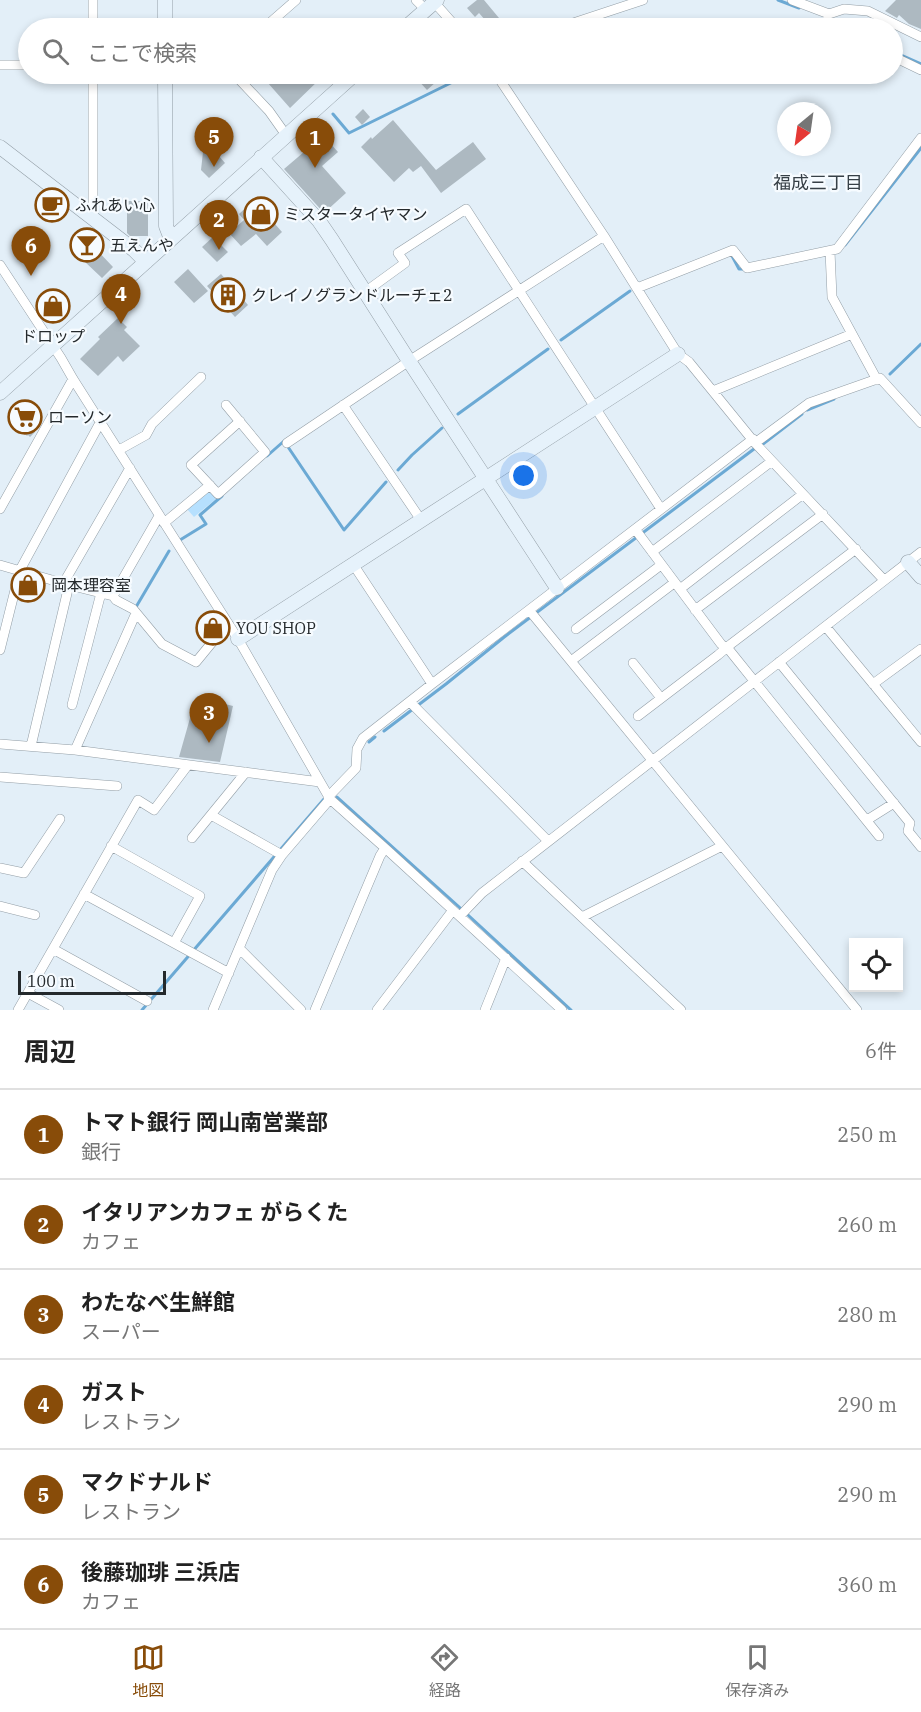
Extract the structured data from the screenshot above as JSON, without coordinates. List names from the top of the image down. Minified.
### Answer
{"districts":["福成三丁目"],"places":{"cafe":["ふれあい心"],"shop":["ミスタータイヤマン","ドロップ","岡本理容室","YOU SHOP"],"bar":["五えんや"],"building":["クレイノグランドルーチェ2"],"supermarket":["ローソン"]},"scale_bar":"100 m","north":"bottom left","page":{"search":"ここで検索","pins":["5","1","2","6","4","3"],"scale":"100 m","heading":["周辺","6件"],"list":[{"mark":"1","name":"トマト銀行 岡山南営業部","note":"銀行","value":"250 m"},{"mark":"2","name":"イタリアンカフェ がらくた","note":"カフェ","value":"260 m"},{"mark":"3","name":"わたなべ生鮮館","note":"スーパー","value":"280 m"},{"mark":"4","name":"ガスト","note":"レストラン","value":"290 m"},{"mark":"5","name":"マクドナルド","note":"レストラン","value":"290 m"},{"mark":"6","name":"後藤珈琲 三浜店","note":"カフェ","value":"360 m"}],"nav":["地図","経路","保存済み"]}}
